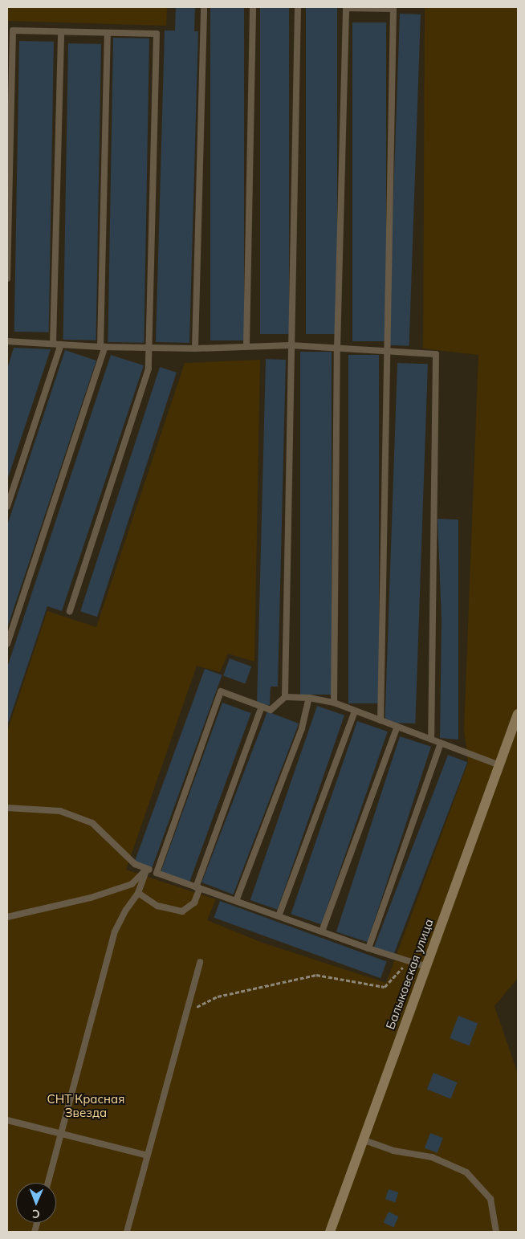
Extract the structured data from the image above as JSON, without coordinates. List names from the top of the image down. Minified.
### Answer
{"streets":{"street":["Балыковская улица"]},"parks":["СНТ Красная Звезда"],"north":"bottom"}
